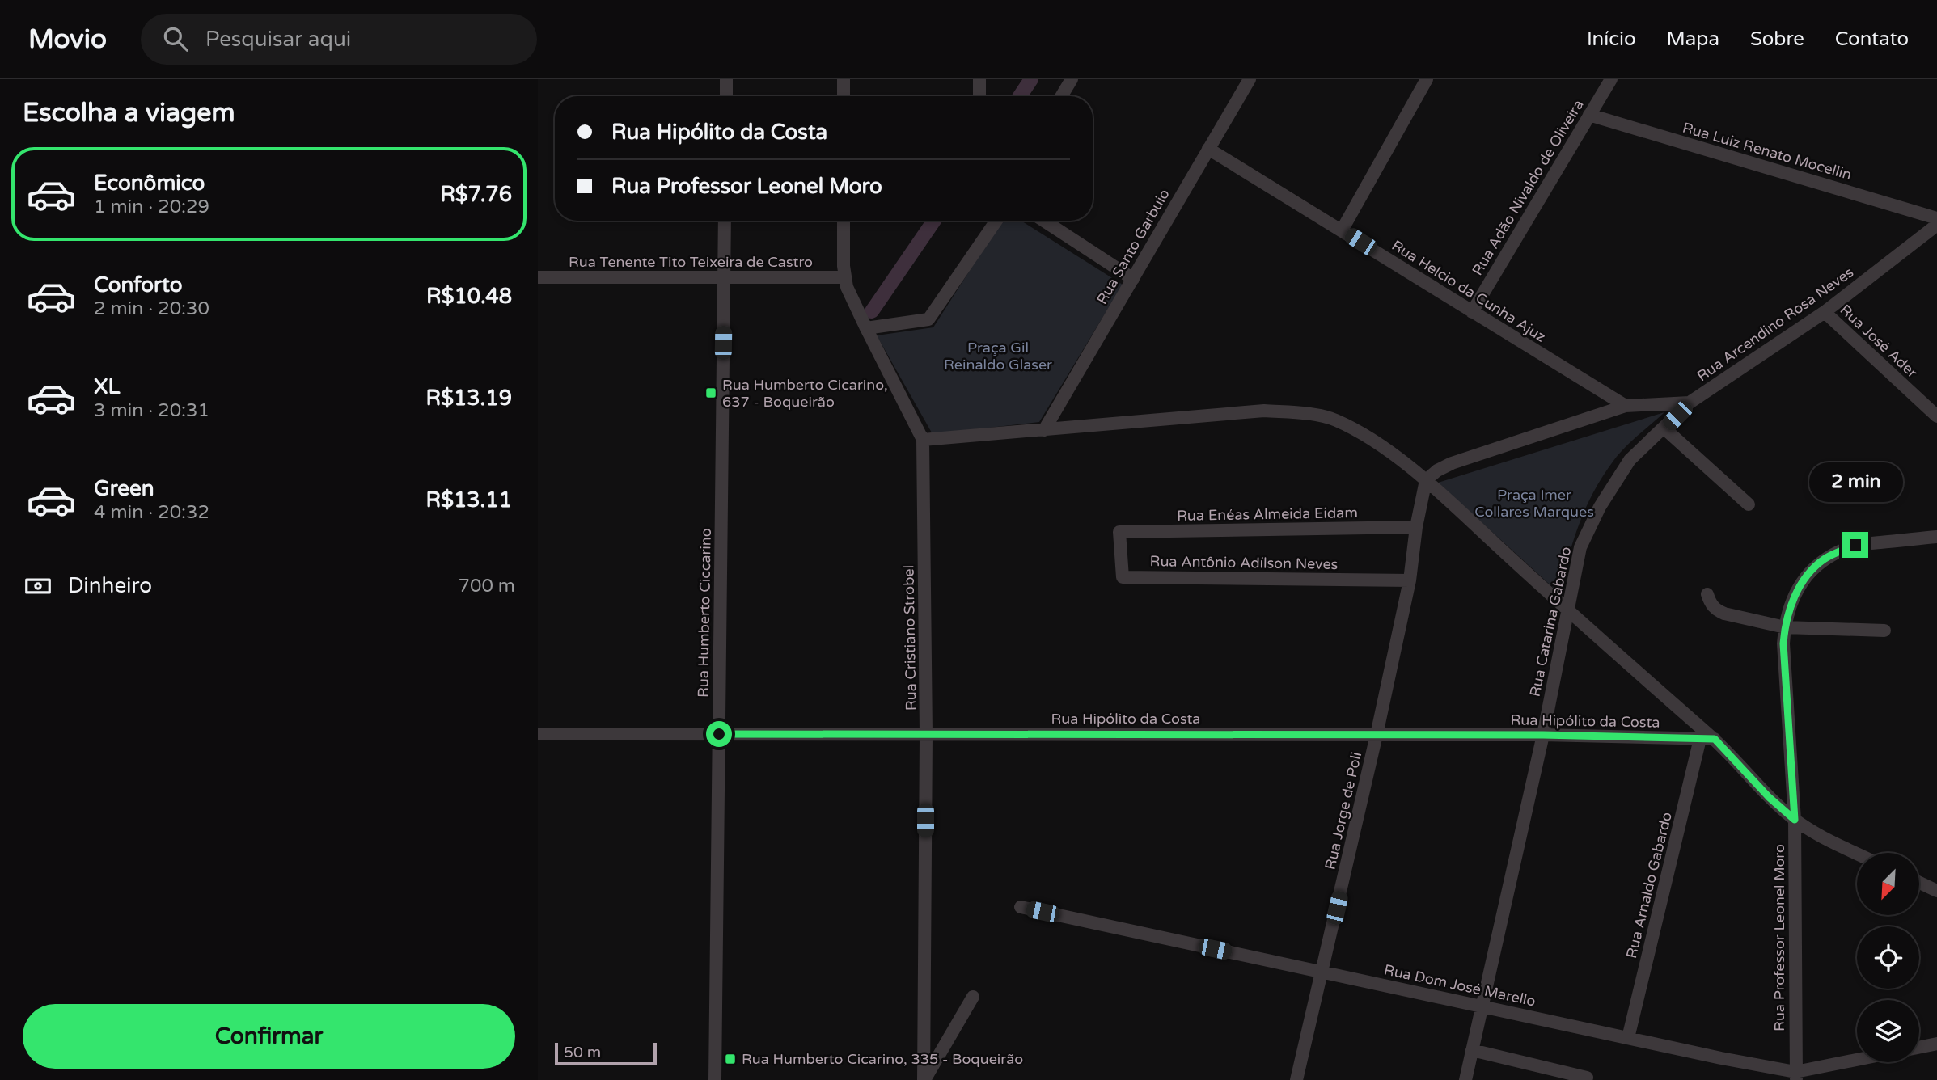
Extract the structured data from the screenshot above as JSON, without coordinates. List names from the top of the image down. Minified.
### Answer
{"streets":{"street":["Rua Luiz Renato Mocellin","Rua Adão Nivaldo de Oliveira","Rua Santo Garbuio","Rua Tenente Tito Teixeira de Castro","Rua Helcio da Cunha Ajuz","Rua Arcendino Rosa Neves","Rua José Ader","Rua Enéas Almeida Eidam","Rua Antônio Adílson Neves","Rua Humberto Ciccarino","Rua Catarina Gabardo","Rua Cristiano Strobel","Rua Hipólito da Costa","Rua Jorge de Poli","Rua Arnaldo Gabardo","Rua Professor Leonel Moro","Rua Dom José Marello"]},"crossings":[["Rua Luiz Renato Mocellin","Rua Adão Nivaldo de Oliveira"],["Rua Adão Nivaldo de Oliveira","Rua Helcio da Cunha Ajuz"],["Rua Santo Garbuio","Rua Helcio da Cunha Ajuz"],["Rua Tenente Tito Teixeira de Castro","Rua Humberto Ciccarino"],["Rua Tenente Tito Teixeira de Castro","Rua Cristiano Strobel"],["Rua Arcendino Rosa Neves","Rua José Ader"],["Rua Arcendino Rosa Neves","Rua Catarina Gabardo"],["Rua Enéas Almeida Eidam","Rua Antônio Adílson Neves"],["Rua Enéas Almeida Eidam","Rua Jorge de Poli"],["Rua Antônio Adílson Neves","Rua Jorge de Poli"],["Rua Humberto Ciccarino","Rua Hipólito da Costa"],["Rua Catarina Gabardo","Rua Hipólito da Costa"],["Rua Catarina Gabardo","Rua Dom José Marello"],["Rua Cristiano Strobel","Rua Hipólito da Costa"],["Rua Hipólito da Costa","Rua Jorge de Poli"],["Rua Hipólito da Costa","Rua Arnaldo Gabardo"],["Rua Jorge de Poli","Rua Dom José Marello"],["Rua Arnaldo Gabardo","Rua Dom José Marello"],["Rua Professor Leonel Moro","Rua Dom José Marello"]],"parks":["Praça Gil Reinaldo Glaser","Praça Imer Collares Marques"],"places":{"transit":["Rua Humberto Cicarino, 637 - Boqueirão","Rua Humberto Cicarino, 335 - Boqueirão"]},"scale_bar":"50 m","north":"bottom left","page":{"header":"Movio","search":"Pesquisar aqui","nav":["Início","Mapa","Sobre","Contato"],"heading":"Escolha a viagem","banner":["Rua Hipólito da Costa","Rua Professor Leonel Moro"],"list":[{"name":"Econômico","note":"1 min · 20:29","value":"R$7.76"},{"name":"Conforto","note":"2 min · 20:30","value":"R$10.48"},{"name":"XL","note":"3 min · 20:31","value":"R$13.19"},{"name":"Green","note":"4 min · 20:32","value":"R$13.11"}],"bubble":"2 min","pay":["Dinheiro","700 m"],"buttons":"Confirmar","scale":"50 m"}}
